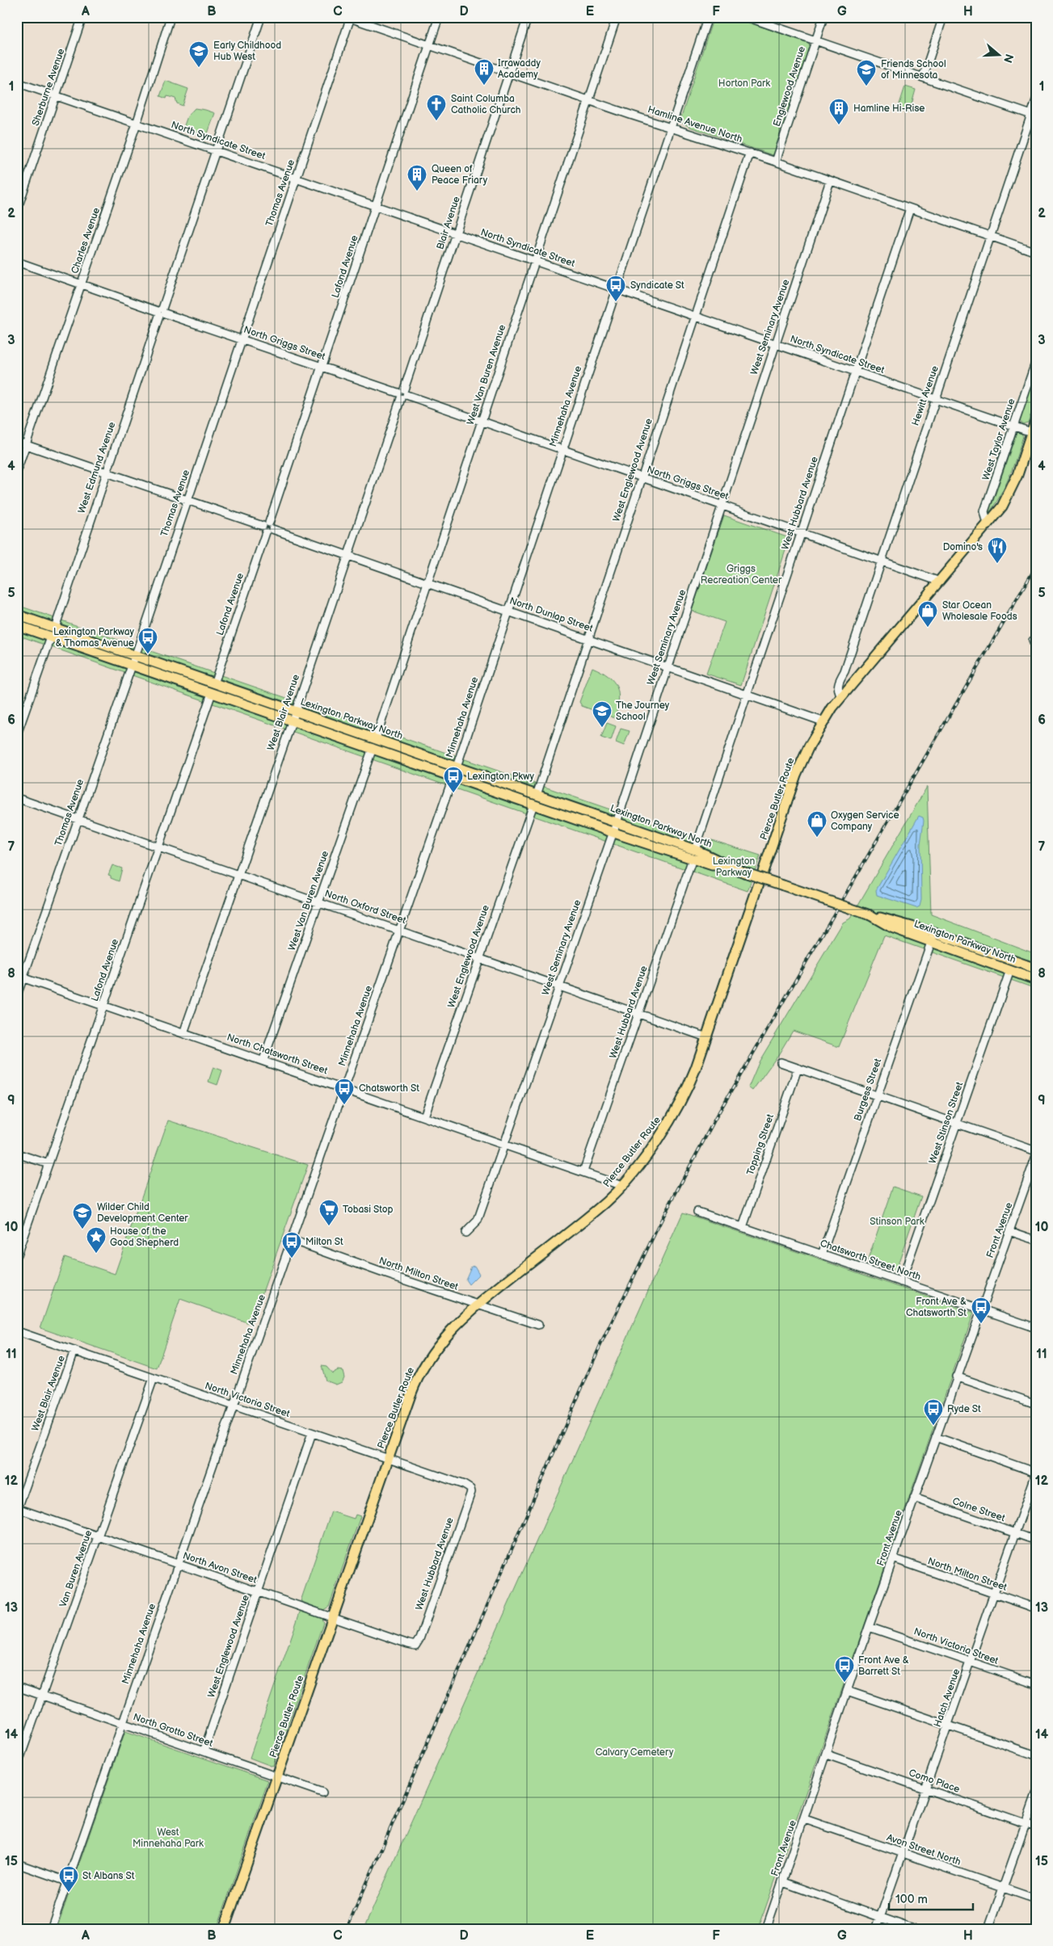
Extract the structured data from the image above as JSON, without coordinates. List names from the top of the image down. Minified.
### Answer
{"streets":{"main road":["Lexington Parkway North","Pierce Butler Route"],"street":["Englewood Avenue","Sherburne Avenue","Hamline Avenue North","North Syndicate Street","Thomas Avenue","Blair Avenue","Charles Avenue","Lafond Avenue","West Seminary Avenue","North Griggs Street","West Van Buren Avenue","Hewitt Avenue","Minnehaha Avenue","West Taylor Avenue","West Edmund Avenue","West Englewood Avenue","West Hubbard Avenue","North Dunlap Street","West Blair Avenue","North Oxford Street","North Chatsworth Street","Burgess Street","West Stinson Street","Topping Street","Front Avenue","Chatsworth Street North","North Milton Street","North Victoria Street","Colne Street","North Avon Street","Van Buren Avenue","Hatch Avenue","North Grotto Street","Como Place","Avon Street North"]},"crossings":[["Englewood Avenue","Hamline Avenue North"],["Sherburne Avenue","North Syndicate Street"],["Hamline Avenue North","Thomas Avenue"],["Hamline Avenue North","Blair Avenue"],["Hamline Avenue North","Lafond Avenue"],["Hamline Avenue North","West Seminary Avenue"],["Hamline Avenue North","West Van Buren Avenue"],["Hamline Avenue North","Hewitt Avenue"],["Hamline Avenue North","Minnehaha Avenue"],["Hamline Avenue North","West Englewood Avenue"],["Hamline Avenue North","West Hubbard Avenue"],["North Syndicate Street","Thomas Avenue"],["North Syndicate Street","Blair Avenue"],["North Syndicate Street","Charles Avenue"],["North Syndicate Street","Lafond Avenue"],["North Syndicate Street","West Seminary Avenue"],["North Syndicate Street","West Van Buren Avenue"],["North Syndicate Street","Hewitt Avenue"],["North Syndicate Street","Minnehaha Avenue"],["North Syndicate Street","West Taylor Avenue"],["North Syndicate Street","West Edmund Avenue"],["North Syndicate Street","West Englewood Avenue"],["North Syndicate Street","West Hubbard Avenue"],["North Syndicate Street","Pierce Butler Route"],["Thomas Avenue","North Griggs Street"],["Thomas Avenue","North Dunlap Street"],["Thomas Avenue","Lexington Parkway North"],["Thomas Avenue","North Oxford Street"],["Thomas Avenue","North Chatsworth Street"],["Blair Avenue","North Griggs Street"],["Blair Avenue","West Blair Avenue"],["Charles Avenue","North Griggs Street"],["Charles Avenue","North Dunlap Street"],["Lafond Avenue","North Griggs Street"],["Lafond Avenue","North Dunlap Street"],["Lafond Avenue","Lexington Parkway North"],["Lafond Avenue","North Oxford Street"],["Lafond Avenue","North Chatsworth Street"],["West Seminary Avenue","North Griggs Street"],["West Seminary Avenue","North Dunlap Street"],["West Seminary Avenue","Lexington Parkway North"],["West Seminary Avenue","North Oxford Street"],["West Seminary Avenue","North Chatsworth Street"],["North Griggs Street","West Van Buren Avenue"],["North Griggs Street","Hewitt Avenue"],["North Griggs Street","Minnehaha Avenue"],["North Griggs Street","West Edmund Avenue"],["North Griggs Street","West Englewood Avenue"],["North Griggs Street","West Hubbard Avenue"],["North Griggs Street","West Blair Avenue"],["North Griggs Street","Pierce Butler Route"],["West Van Buren Avenue","North Dunlap Street"],["West Van Buren Avenue","Lexington Parkway North"],["West Van Buren Avenue","North Oxford Street"],["West Van Buren Avenue","North Chatsworth Street"],["Hewitt Avenue","Pierce Butler Route"],["Minnehaha Avenue","North Dunlap Street"],["Minnehaha Avenue","Lexington Parkway North"],["Minnehaha Avenue","North Oxford Street"],["Minnehaha Avenue","North Chatsworth Street"],["Minnehaha Avenue","North Milton Street"],["Minnehaha Avenue","North Victoria Street"],["Minnehaha Avenue","North Avon Street"],["Minnehaha Avenue","North Grotto Street"],["West Taylor Avenue","Pierce Butler Route"],["West Edmund Avenue","North Dunlap Street"],["West Edmund Avenue","Lexington Parkway North"],["West Englewood Avenue","North Dunlap Street"],["West Englewood Avenue","Lexington Parkway North"],["West Englewood Avenue","North Oxford Street"],["West Englewood Avenue","North Chatsworth Street"],["West Englewood Avenue","North Victoria Street"],["West Englewood Avenue","North Avon Street"],["West Englewood Avenue","North Grotto Street"],["West Hubbard Avenue","North Dunlap Street"],["West Hubbard Avenue","Lexington Parkway North"],["West Hubbard Avenue","North Oxford Street"],["West Hubbard Avenue","North Chatsworth Street"],["West Hubbard Avenue","North Victoria Street"],["West Hubbard Avenue","North Avon Street"],["North Dunlap Street","West Blair Avenue"],["North Dunlap Street","Pierce Butler Route"],["West Blair Avenue","Lexington Parkway North"],["West Blair Avenue","North Oxford Street"],["West Blair Avenue","North Chatsworth Street"],["West Blair Avenue","North Victoria Street"],["West Blair Avenue","North Avon Street"],["Lexington Parkway North","Burgess Street"],["Lexington Parkway North","West Stinson Street"],["Pierce Butler Route","North Oxford Street"],["Pierce Butler Route","North Chatsworth Street"],["Pierce Butler Route","North Milton Street"],["Pierce Butler Route","North Victoria Street"],["Pierce Butler Route","North Avon Street"],["Pierce Butler Route","North Grotto Street"],["Burgess Street","Chatsworth Street North"],["West Stinson Street","Chatsworth Street North"],["Topping Street","Chatsworth Street North"],["Front Avenue","Chatsworth Street North"],["Front Avenue","North Milton Street"],["Front Avenue","North Victoria Street"],["Front Avenue","Colne Street"],["Front Avenue","Como Place"],["Front Avenue","Avon Street North"],["North Milton Street","Hatch Avenue"],["North Victoria Street","Van Buren Avenue"],["North Victoria Street","Hatch Avenue"],["Colne Street","Hatch Avenue"],["North Avon Street","Van Buren Avenue"],["Van Buren Avenue","North Grotto Street"],["Hatch Avenue","Como Place"],["Hatch Avenue","Avon Street North"]],"parks":["Horton Park","Griggs Recreation Center","Lexington Parkway","Stinson Park","Calvary Cemetery","West Minnehaha Park"],"places":{"school or university":["Early Childhood Hub West","Friends School of Minnesota","The Journey School","Wilder Child Development Center"],"building":["Irrawaddy Academy","Hamline Hi-Rise","Queen of Peace Friary"],"church":["Saint Columba Catholic Church"],"bus stop":["Syndicate St","Lexington Parkway & Thomas Avenue","Lexington Pkwy","Chatsworth St","Milton St","Front Ave & Chatsworth St","Ryde St","Front Ave & Barrett St","St Albans St"],"restaurant":["Domino's"],"shop":["Star Ocean Wholesale Foods","Oxygen Service Company"],"supermarket":["Tobasi Stop"],"place":["House of the Good Shepherd"]},"scale_bar":"100 m","north":"right","grid":{"columns":["A","B","C","D","E","F","G","H"],"rows":["1","2","3","4","5","6","7","8","9","10","11","12","13","14","15"]}}
